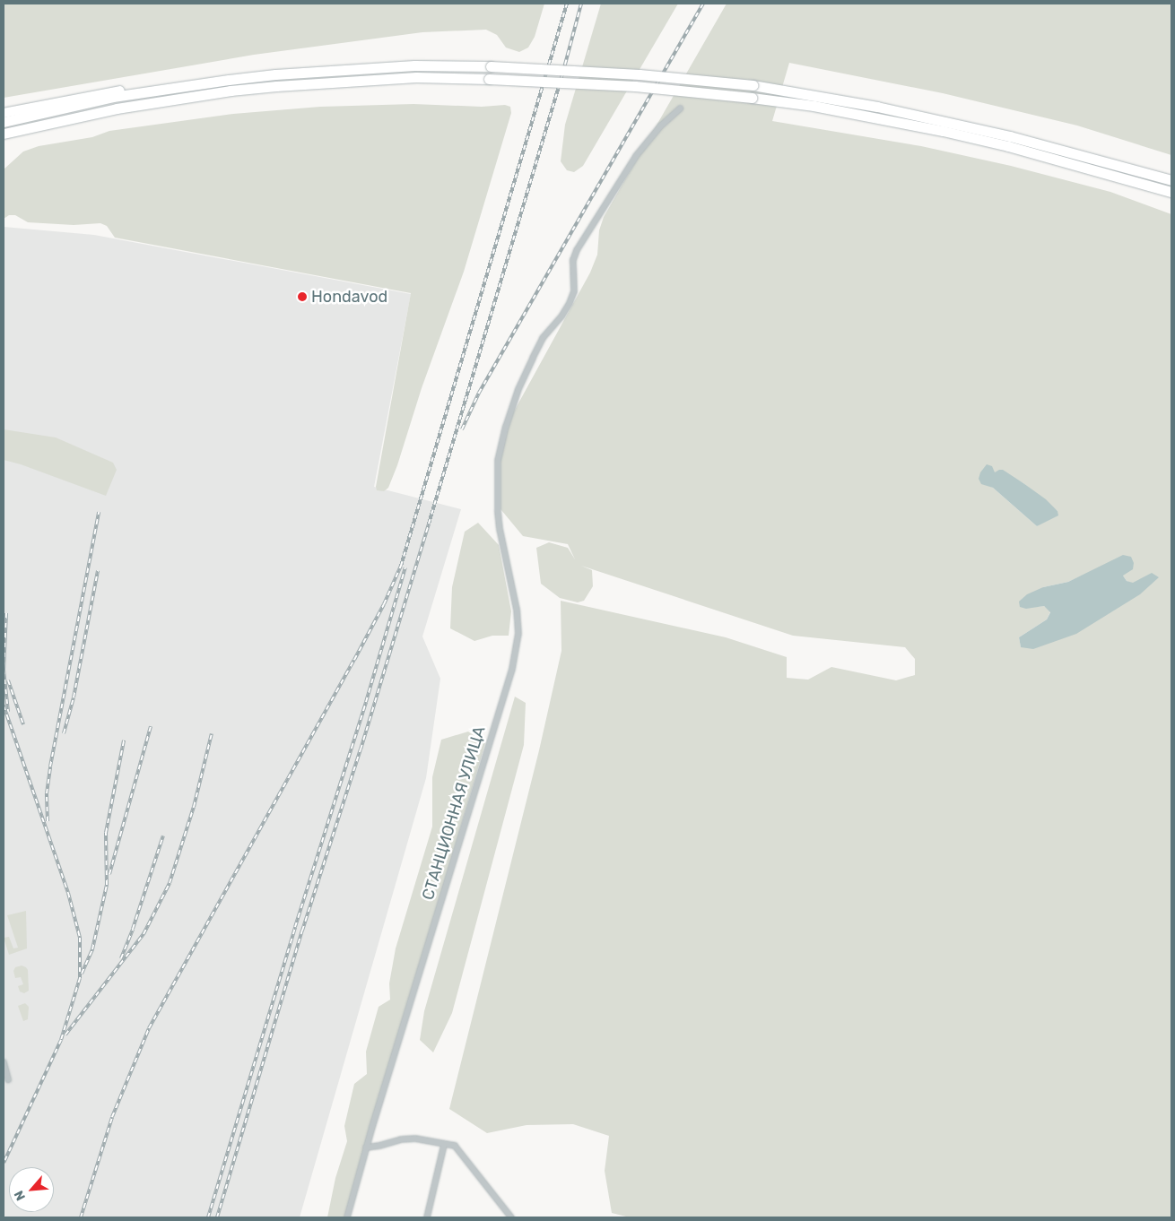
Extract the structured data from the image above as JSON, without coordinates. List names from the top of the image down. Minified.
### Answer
{"streets":{"street":["СТАНЦИОННАЯ УЛИЦА"]},"places":["Hondavod"],"north":"bottom left"}
